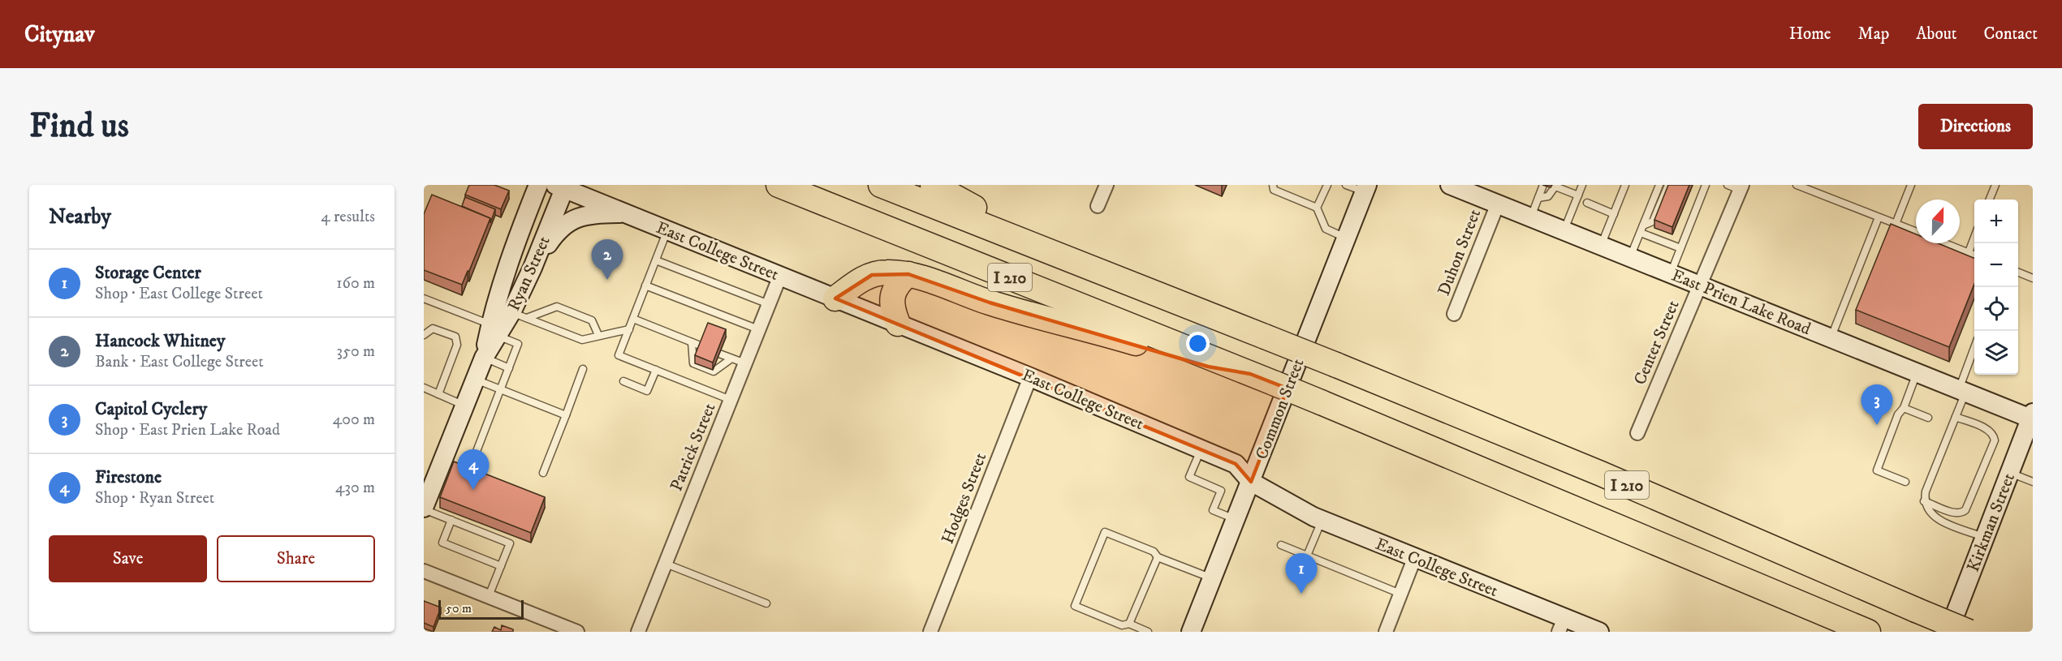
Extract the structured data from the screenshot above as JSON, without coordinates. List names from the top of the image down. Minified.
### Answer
{"streets":{"highway":["I 210"],"main road":["East College Street","Ryan Street","East Prien Lake Road","Common Street","Kirkman Street"],"street":["Duhon Street","Center Street","Patrick Street","Hodges Street"]},"crossings":[["East College Street","Ryan Street"],["East College Street","Common Street"],["East College Street","Patrick Street"],["East College Street","Hodges Street"],["Duhon Street","East Prien Lake Road"],["East Prien Lake Road","Center Street"],["East Prien Lake Road","Kirkman Street"]],"scale_bar":"50 m","north":"top","page":{"header":"Citynav","nav":["Home","Map","About","Contact"],"buttons":["Directions",["Save","Share"]],"title":"Find us","heading":["Nearby","4 results"],"map_buttons":["+","−"],"pins":["2","3","4","1"],"list":[{"mark":"1","name":"Storage Center","note":"Shop · East College Street","value":"160 m"},{"mark":"2","name":"Hancock Whitney","note":"Bank · East College Street","value":"350 m"},{"mark":"3","name":"Capitol Cyclery","note":"Shop · East Prien Lake Road","value":"400 m"},{"mark":"4","name":"Firestone","note":"Shop · Ryan Street","value":"430 m"}],"scale":"50 m"}}
